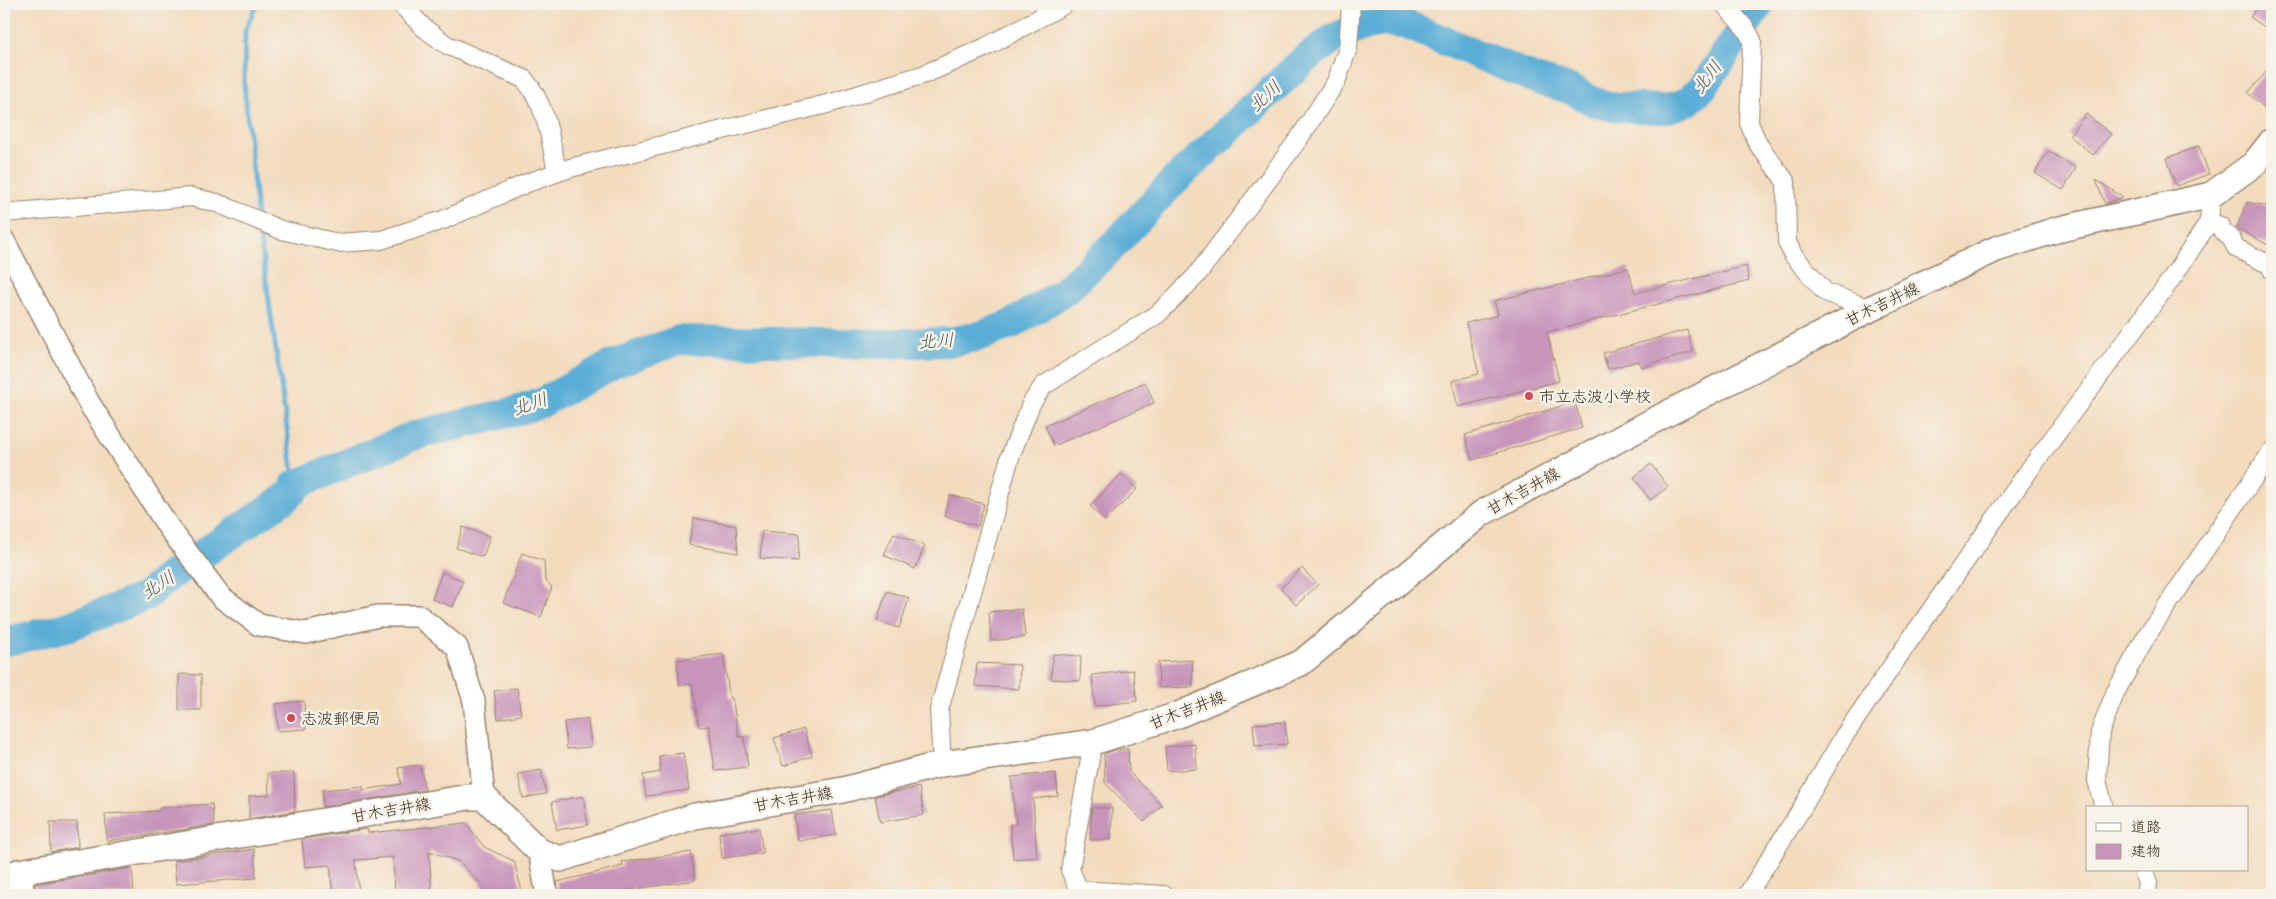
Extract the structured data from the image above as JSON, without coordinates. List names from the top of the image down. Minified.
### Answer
{"streets":{"main road":["甘木吉井線"]},"water":["北川"],"places":["市立志波小学校","志波郵便局"],"legend":["道路","建物"]}
